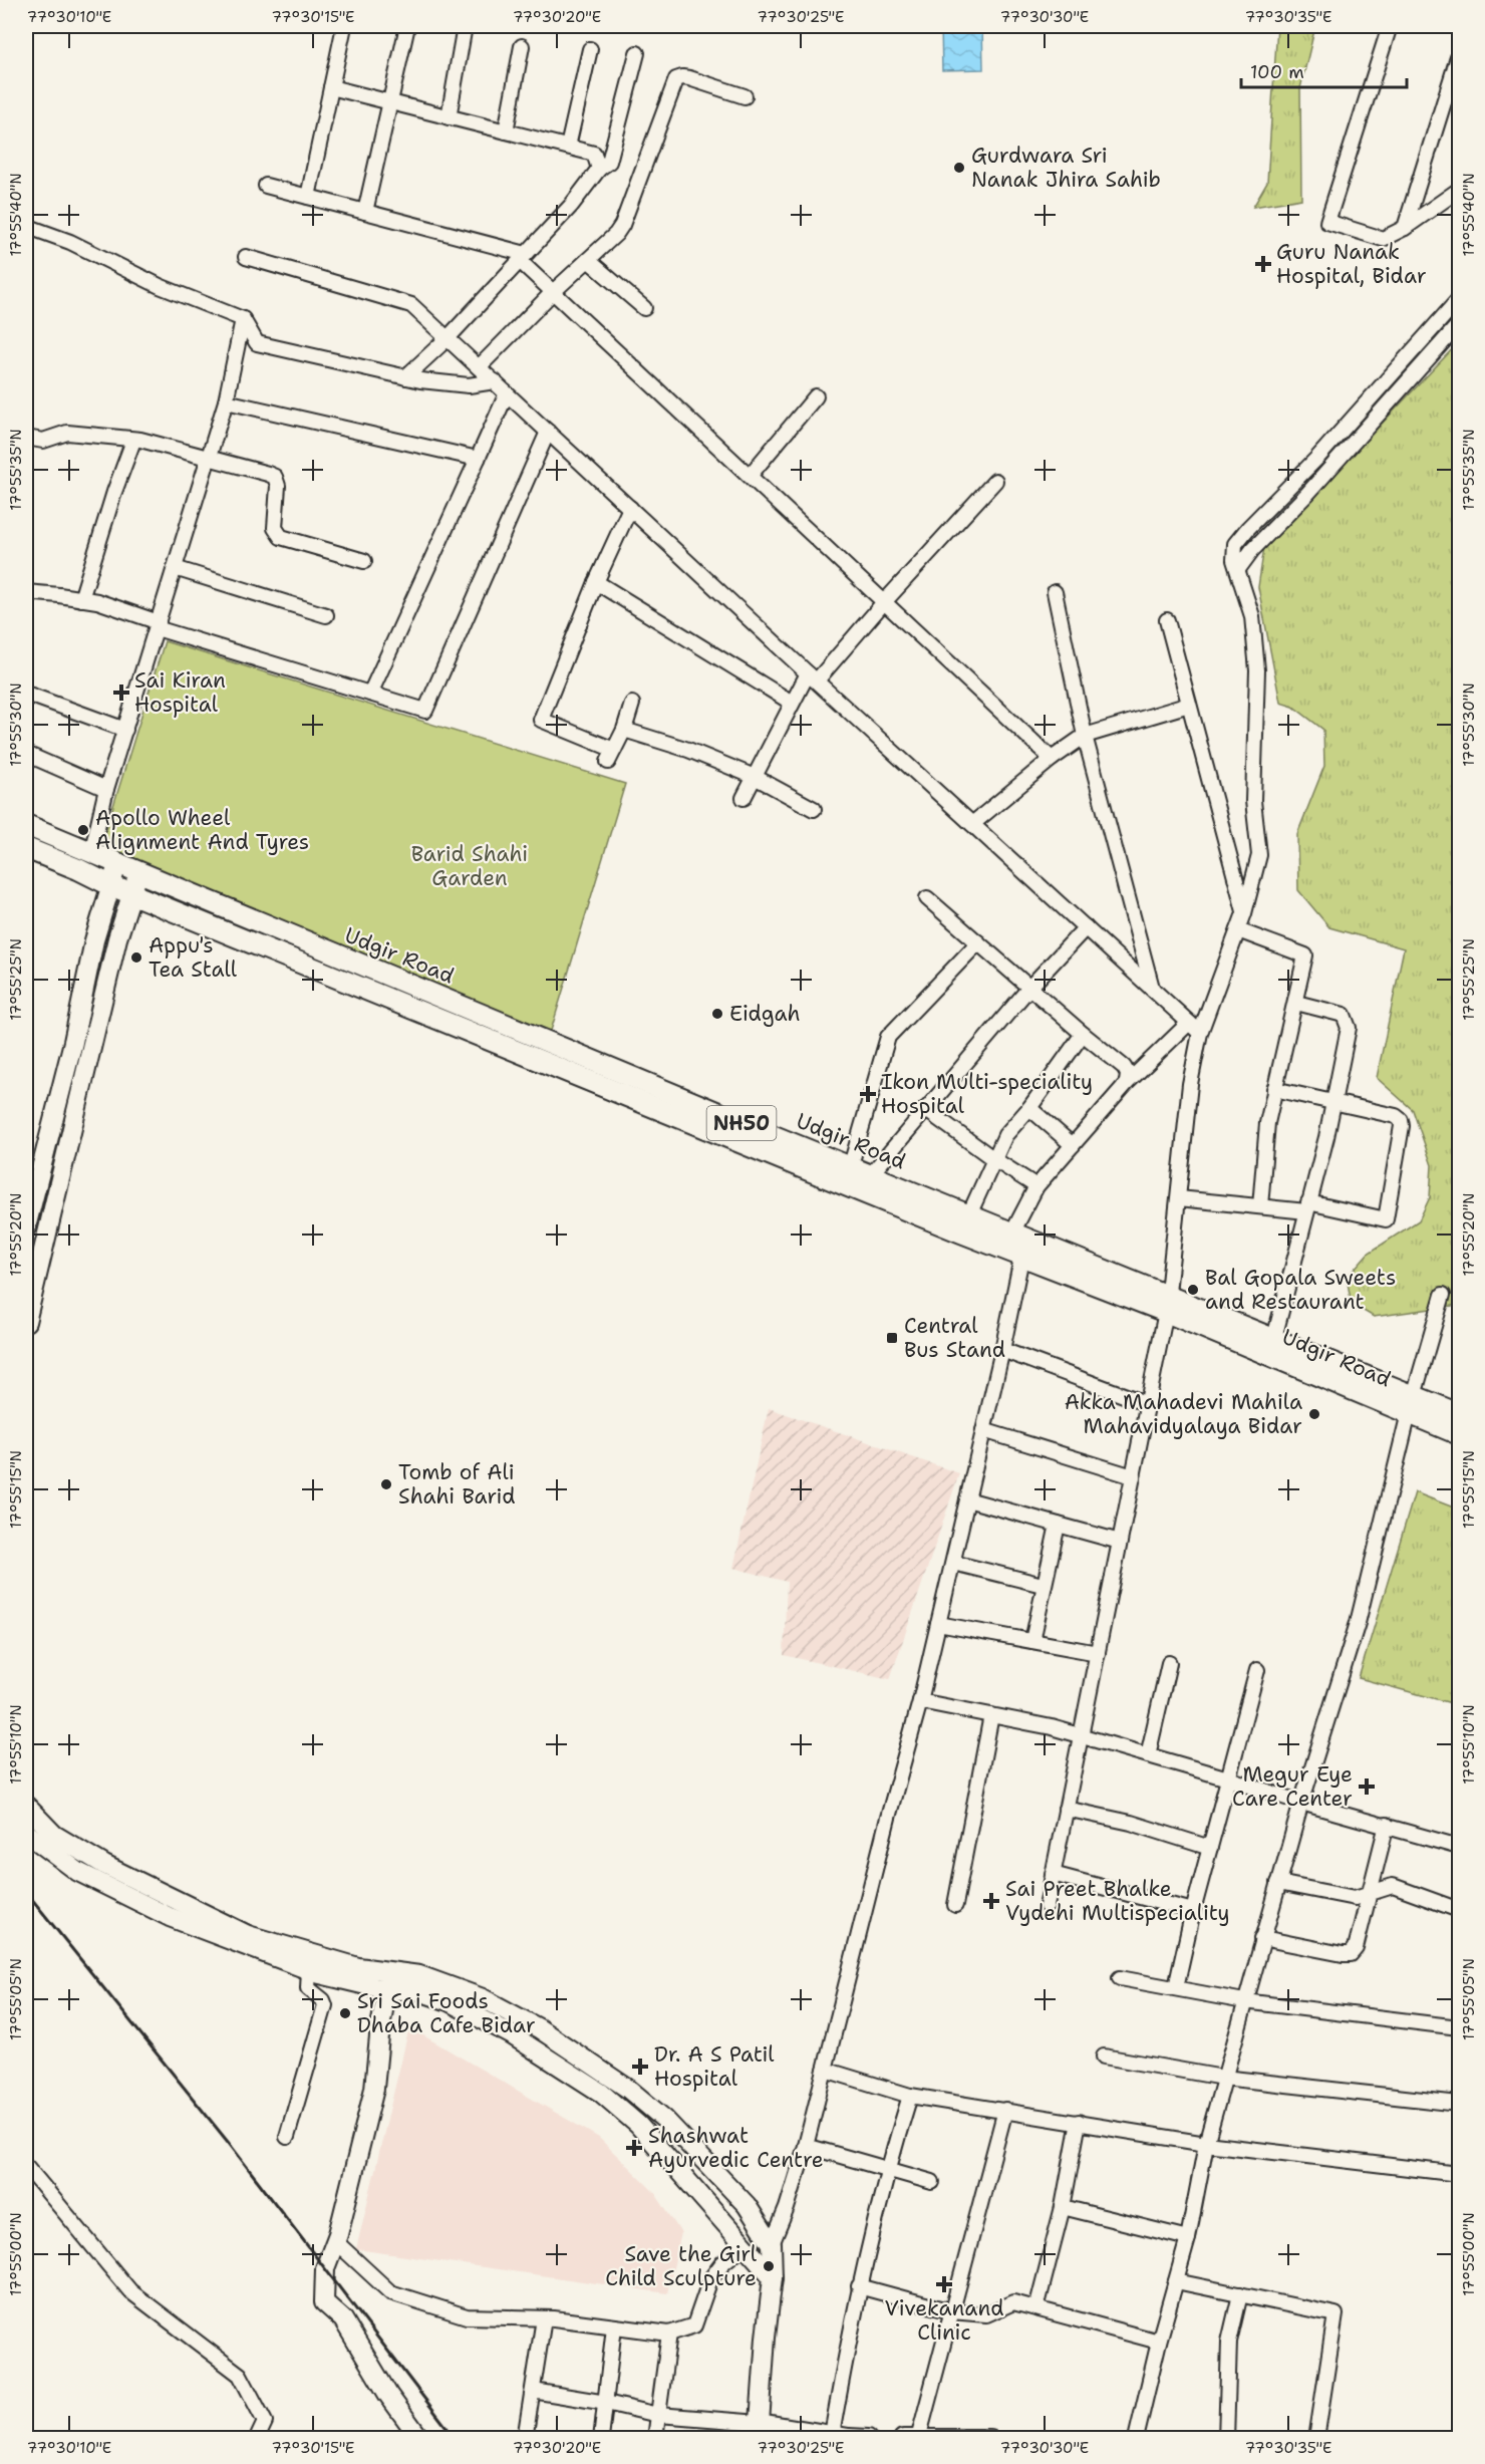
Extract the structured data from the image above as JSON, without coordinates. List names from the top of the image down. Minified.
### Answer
{"streets":{"highway":["Udgir Road","NH50"]},"parks":["Barid Shahi Garden"],"places":{"other":["Gurdwara Sri Nanak Jhira Sahib","Apollo Wheel Alignment And Tyres","Appu's Tea Stall","Eidgah","Bal Gopala Sweets and Restaurant","Akka Mahadevi Mahila Mahavidyalaya Bidar","Tomb of Ali Shahi Barid","Sri Sai Foods Dhaba Cafe Bidar","Save the Girl Child Sculpture"],"health":["Guru Nanak Hospital, Bidar","Sai Kiran Hospital","Ikon Multi-speciality Hospital","Megur Eye Care Center","Sai Preet Bhalke Vydehi Multispeciality","Dr. A S Patil Hospital","Shashwat Ayurvedic Centre","Vivekanand Clinic"],"transit":["Central Bus Stand"]},"scale_bar":"100 m","coordinates":["77°30'10\"E","77°30'15\"E","77°30'20\"E","77°30'25\"E","77°30'30\"E","77°30'35\"E","17°55'40\"N","17°55'35\"N","17°55'30\"N","17°55'25\"N","17°55'20\"N","17°55'15\"N","17°55'10\"N","17°55'05\"N","17°55'00\"N"]}
